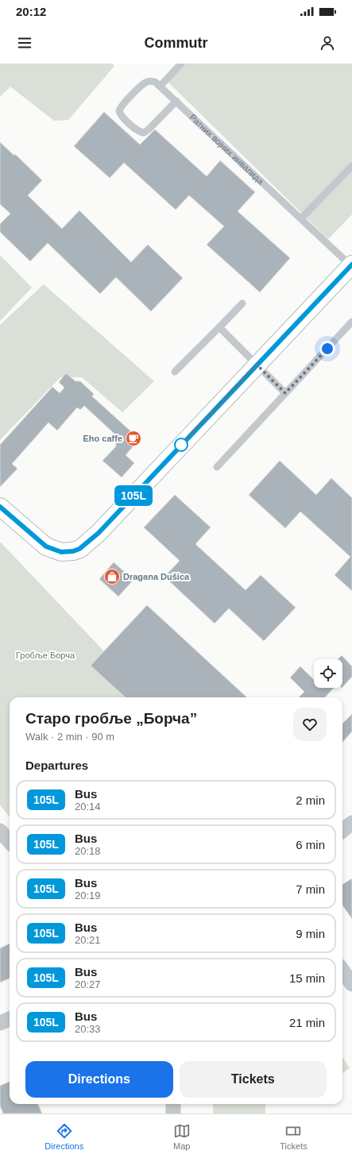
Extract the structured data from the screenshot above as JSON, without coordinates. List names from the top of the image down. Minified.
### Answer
{"streets":{"street":["Ратних војних инвалида"]},"parks":["Гробље Борча"],"places":{"cafe":["Eho caffe"],"shop":["Dragana Dušica"]},"lines":["bus line 105L"],"page":{"status":"20:12","header":"Commutr","on_map":"105L","heading":[["Старо гробље „Борча”","Walk · 2 min · 90 m"],"Departures"],"list":[{"mark":"105L","name":"Bus","note":"20:14","value":"2 min"},{"mark":"105L","name":"Bus","note":"20:18","value":"6 min"},{"mark":"105L","name":"Bus","note":"20:19","value":"7 min"},{"mark":"105L","name":"Bus","note":"20:21","value":"9 min"},{"mark":"105L","name":"Bus","note":"20:27","value":"15 min"},{"mark":"105L","name":"Bus","note":"20:33","value":"21 min"}],"buttons":["Directions","Tickets"],"tabs":["Directions","Map","Tickets"]}}
